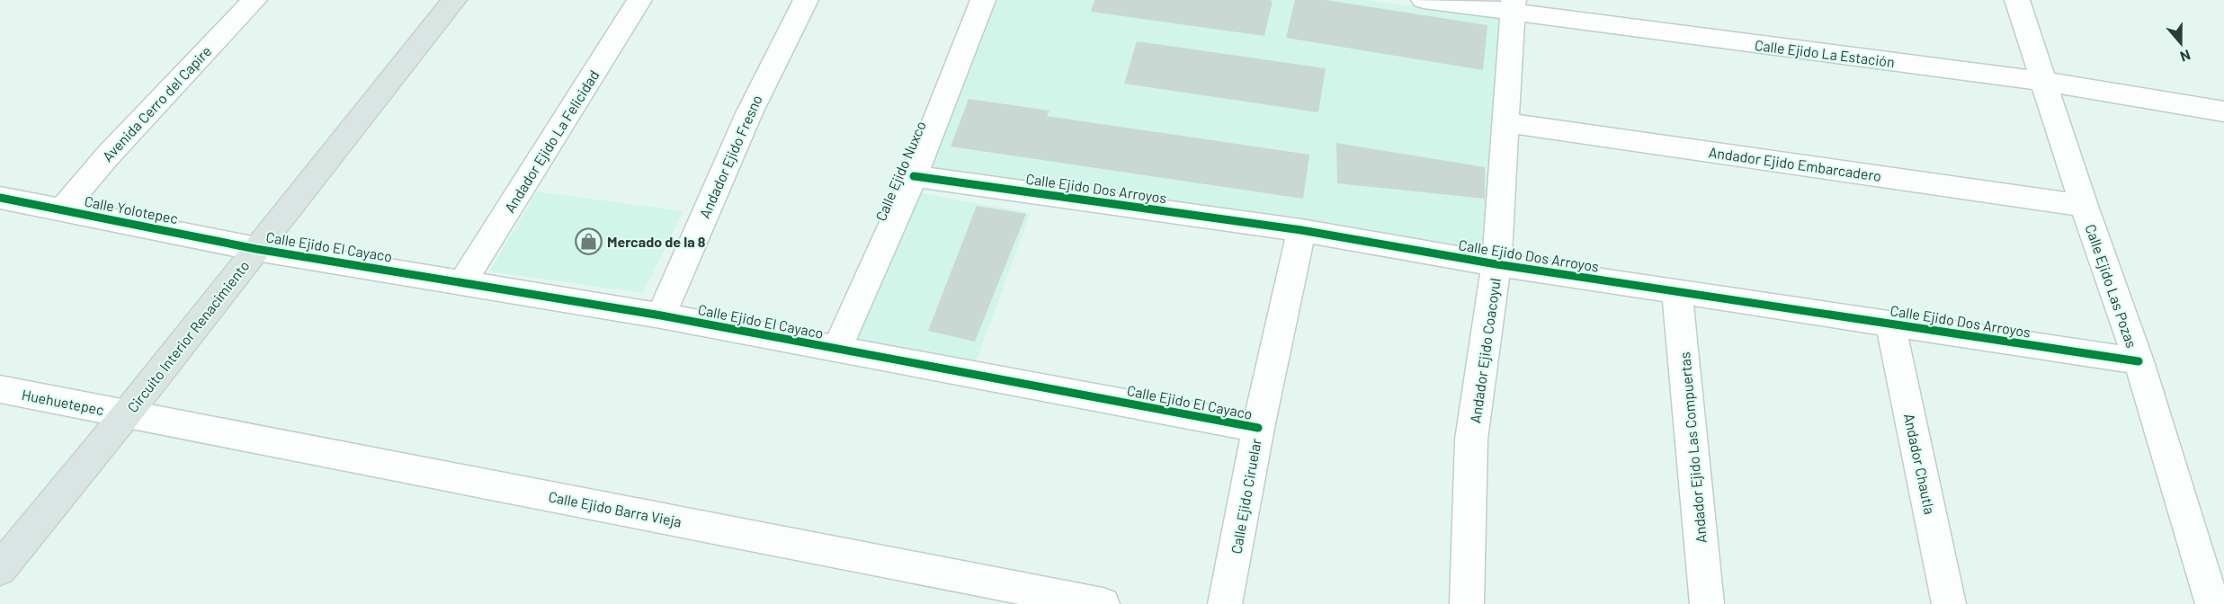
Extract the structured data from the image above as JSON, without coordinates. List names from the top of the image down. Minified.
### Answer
{"streets":{"main road":["Circuito Interior Renacimiento"],"street":["Calle Ejido La Estación","Avenida Cerro del Capire","Andador Ejido La Felicidad","Andador Ejido Fresno","Andador Ejido Embarcadero","Calle Ejido Nuxco","Calle Ejido Dos Arroyos","Calle Yolotepec","Calle Ejido El Cayaco","Calle Ejido Las Pozas","Andador Ejido Coacoyul","Huehuetepec","Andador Ejido Las Compuertas","Andador Chautla","Calle Ejido Ciruelar","Calle Ejido Barra Vieja"]},"crossings":[["Calle Ejido La Estación","Calle Ejido Las Pozas"],["Calle Ejido La Estación","Andador Ejido Coacoyul"],["Avenida Cerro del Capire","Calle Yolotepec"],["Andador Ejido La Felicidad","Calle Ejido El Cayaco"],["Andador Ejido Fresno","Calle Ejido El Cayaco"],["Andador Ejido Embarcadero","Calle Ejido Las Pozas"],["Andador Ejido Embarcadero","Andador Ejido Coacoyul"],["Calle Ejido Nuxco","Calle Ejido Dos Arroyos"],["Calle Ejido Nuxco","Calle Ejido El Cayaco"],["Calle Ejido Dos Arroyos","Calle Ejido Las Pozas"],["Calle Ejido Dos Arroyos","Andador Ejido Coacoyul"],["Calle Ejido Dos Arroyos","Andador Ejido Las Compuertas"],["Calle Ejido Dos Arroyos","Andador Chautla"],["Calle Ejido Dos Arroyos","Calle Ejido Ciruelar"],["Calle Yolotepec","Calle Ejido El Cayaco"],["Calle Yolotepec","Circuito Interior Renacimiento"],["Calle Ejido El Cayaco","Circuito Interior Renacimiento"],["Calle Ejido El Cayaco","Calle Ejido Ciruelar"],["Circuito Interior Renacimiento","Huehuetepec"],["Circuito Interior Renacimiento","Calle Ejido Barra Vieja"],["Huehuetepec","Calle Ejido Barra Vieja"]],"places":{"shop":["Mercado de la 8"]},"north":"bottom"}
